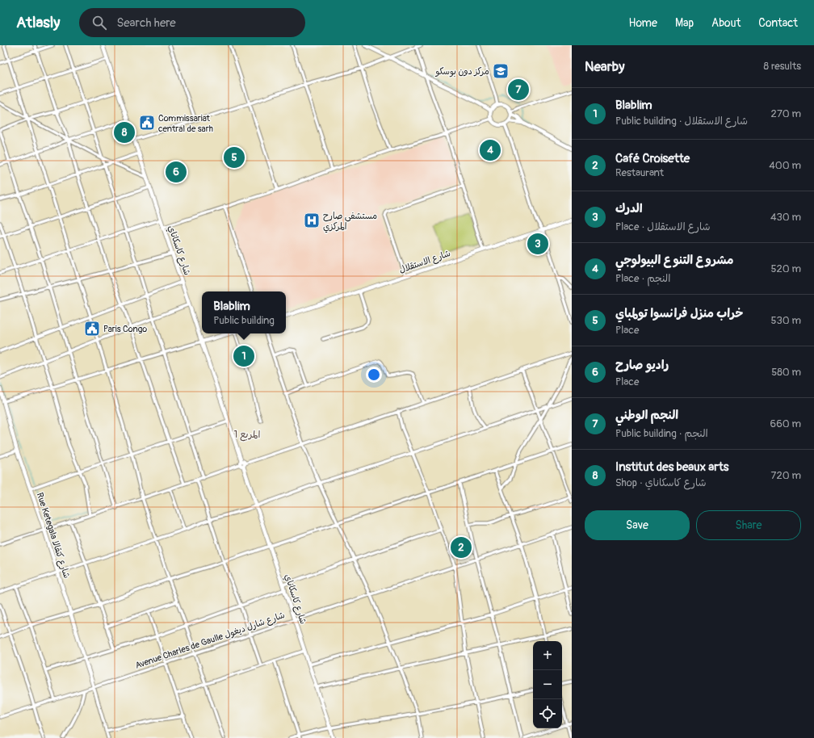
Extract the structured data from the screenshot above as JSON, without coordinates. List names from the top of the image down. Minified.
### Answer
{"streets":{"street":["شارع كاسكاناي","شارع الاستقلال","Rue Ketegala شارع كتقالا","Avenue Charles de Gaulle شارع شارل ديغول"]},"crossings":[["شارع كاسكاناي","Avenue Charles de Gaulle شارع شارل ديغول"],["Rue Ketegala شارع كتقالا","Avenue Charles de Gaulle شارع شارل ديغول"]],"districts":["المربع 1"],"places":{"school or university":["مركز دون بوسكو"],"public building":["Commissariat central de sarh","Paris Congo"],"hospital":["مستشفى صارح المركزي"]},"page":{"header":"Atlasly","search":"Search here","nav":["Home","Map","About","Contact"],"heading":["Nearby","8 results"],"pins":["7","8","4","5","6","3","1","2"],"list":[{"mark":"1","name":"Blablim","note":"Public building · شارع الاستقلال","value":"270 m"},{"mark":"2","name":"Café Croisette","note":"Restaurant","value":"400 m"},{"mark":"3","name":"الدرك","note":"Place · شارع الاستقلال","value":"430 m"},{"mark":"4","name":"مشروع التنوع البيولوجي","note":"Place · النجم","value":"520 m"},{"mark":"5","name":"خراب منزل فرانسوا تولمباي","note":"Place","value":"530 m"},{"mark":"6","name":"راديو صارح","note":"Place","value":"580 m"},{"mark":"7","name":"النجم الوطني","note":"Public building · النجم","value":"660 m"},{"mark":"8","name":"Institut des beaux arts","note":"Shop · شارع كاسكاناي","value":"720 m"}],"popup":["Blablim","Public building"],"buttons":["Save","Share"],"map_buttons":["+","−"]}}
